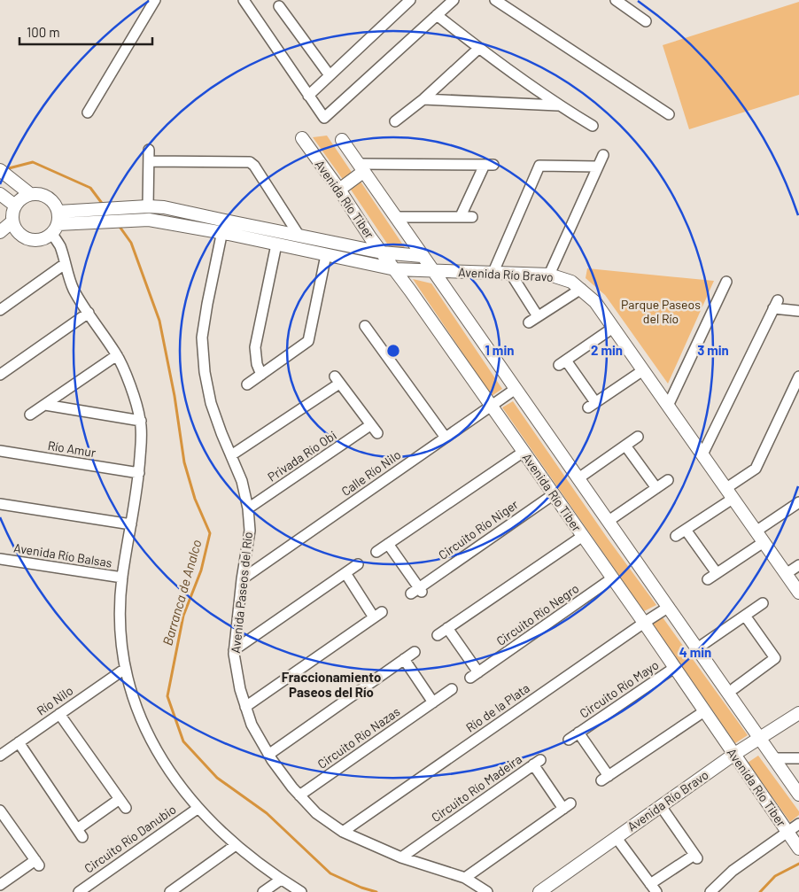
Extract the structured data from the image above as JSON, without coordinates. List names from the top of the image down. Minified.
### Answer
{"streets":{"street":["Avenida Río Tiber","Avenida Río Bravo","Río Amur","Privada Río Obi","Calle Río Nilo","Circuito Río Niger","Avenida Río Balsas","Avenida Paseos del Río","Circuito Río Negro","Circuito Río Mayo","Río Nilo","Río de la Plata","Circuito Río Nazas","Circuito Río Madeira","Circuito Río Danubio"]},"crossings":[["Avenida Río Tiber","Avenida Río Bravo"],["Avenida Río Tiber","Calle Río Nilo"],["Avenida Río Tiber","Circuito Río Niger"],["Avenida Río Tiber","Circuito Río Negro"],["Avenida Río Tiber","Circuito Río Mayo"],["Avenida Río Tiber","Río de la Plata"],["Avenida Río Bravo","Avenida Paseos del Río"],["Privada Río Obi","Avenida Paseos del Río"],["Calle Río Nilo","Avenida Paseos del Río"],["Avenida Paseos del Río","Río de la Plata"],["Avenida Paseos del Río","Circuito Río Nazas"],["Avenida Paseos del Río","Circuito Río Madeira"]],"districts":["Fraccionamiento Paseos del Río"],"water":["Barranca de Analco"],"parks":["Parque Paseos del Río"],"scale_bar":"100 m","rings":["1 min","2 min","3 min","4 min"]}
